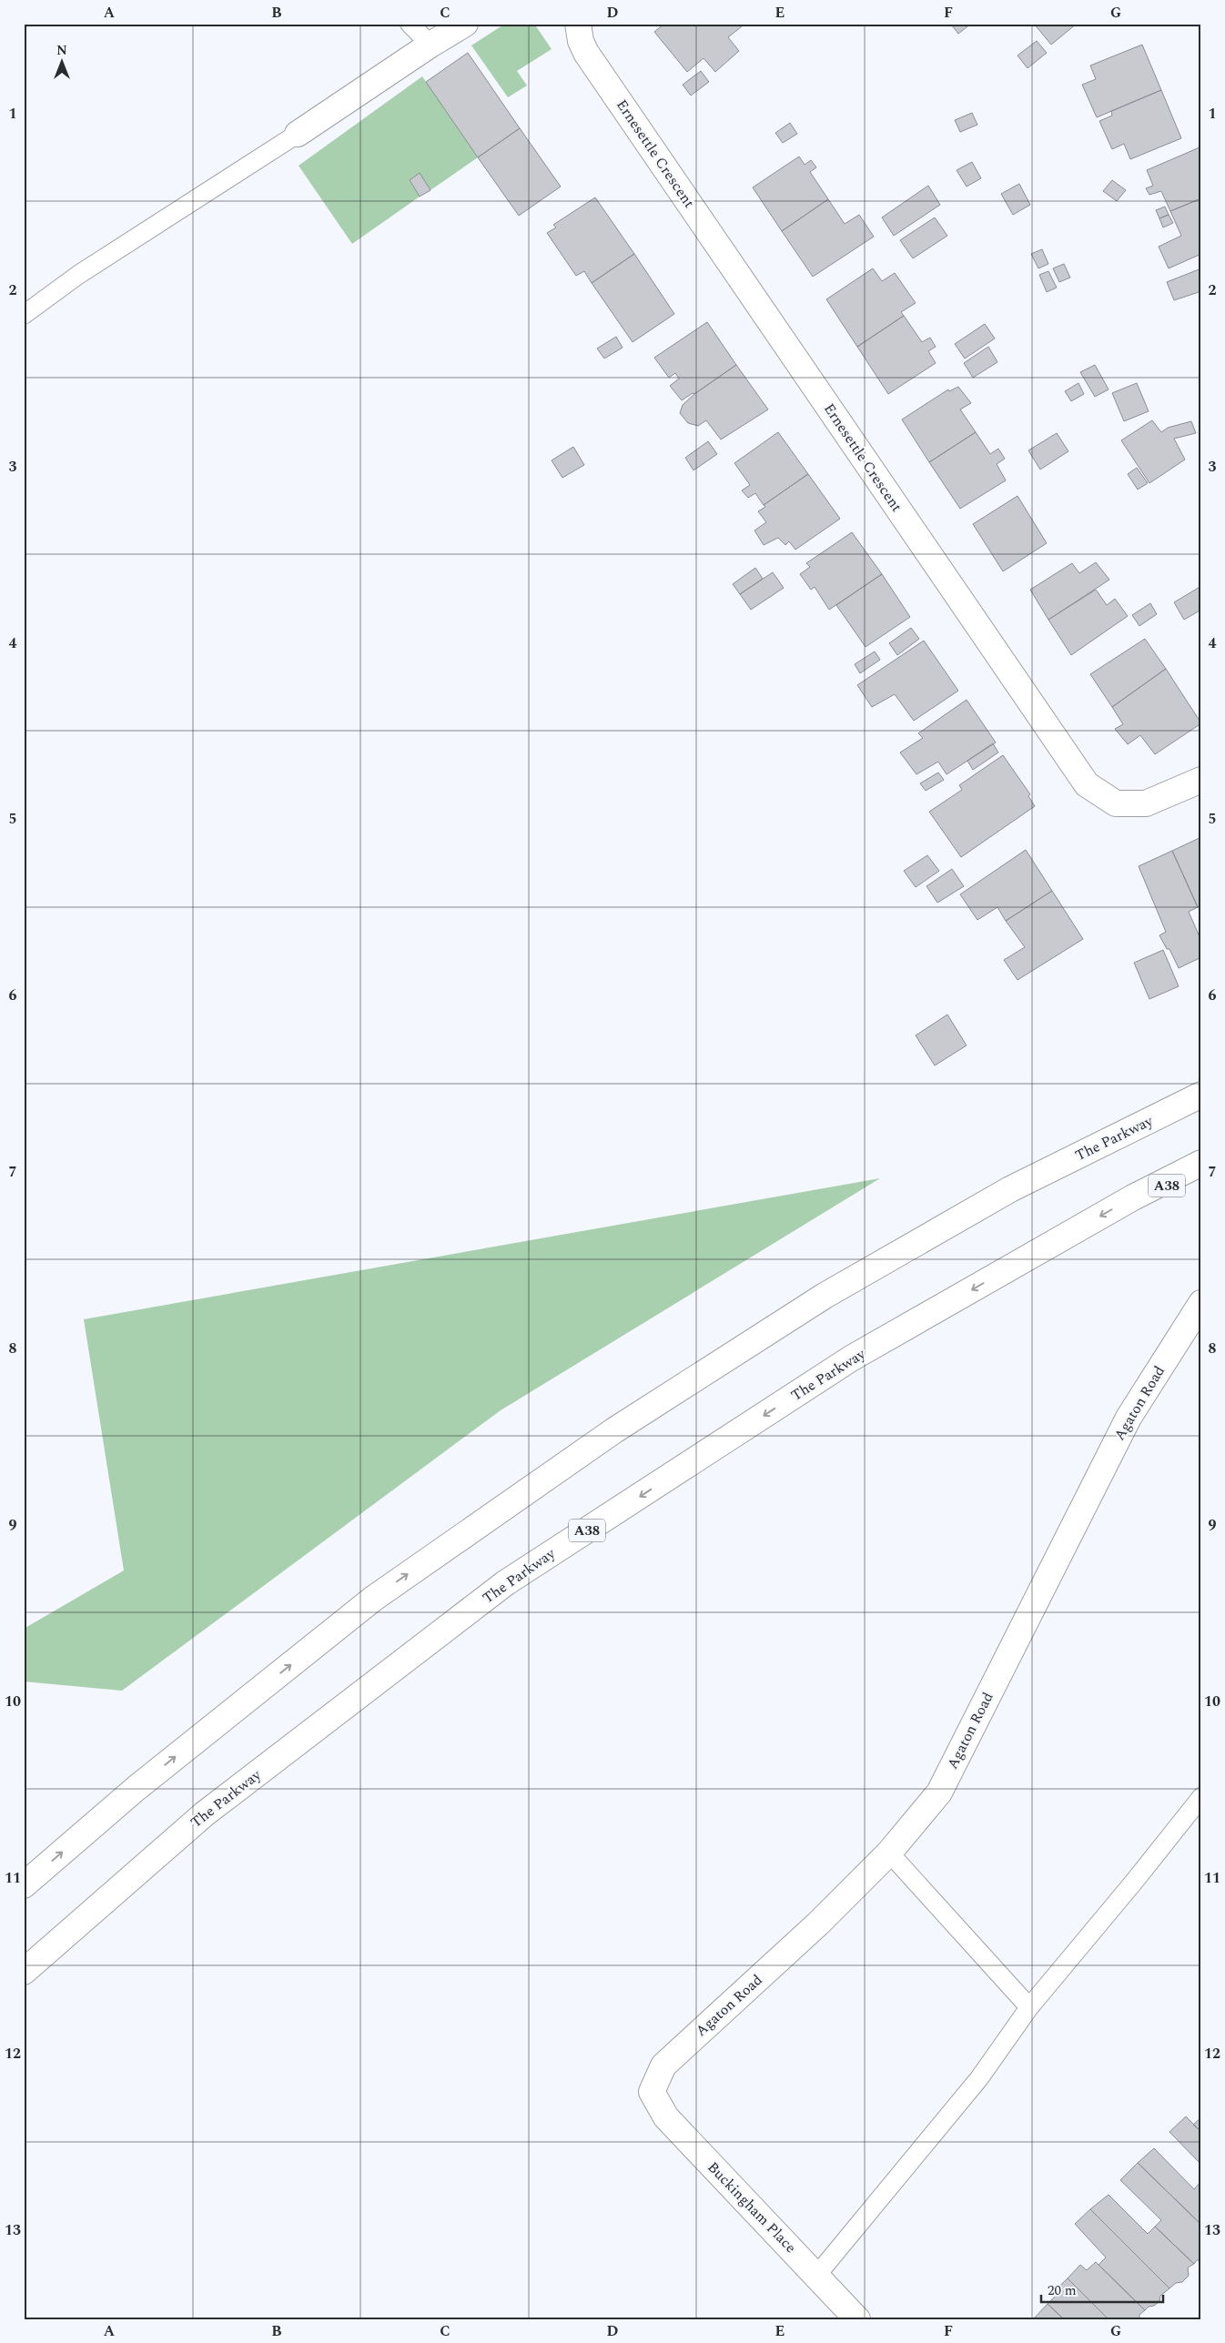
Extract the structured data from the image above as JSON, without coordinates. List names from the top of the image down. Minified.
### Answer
{"streets":{"main road":["Ernesettle Crescent","The Parkway","A38","Agaton Road","Buckingham Place"]},"crossings":[["The Parkway","A38"],["Agaton Road","Buckingham Place"]],"scale_bar":"20 m","north":"top","grid":{"columns":["A","B","C","D","E","F","G"],"rows":["1","2","3","4","5","6","7","8","9","10","11","12","13"]}}
